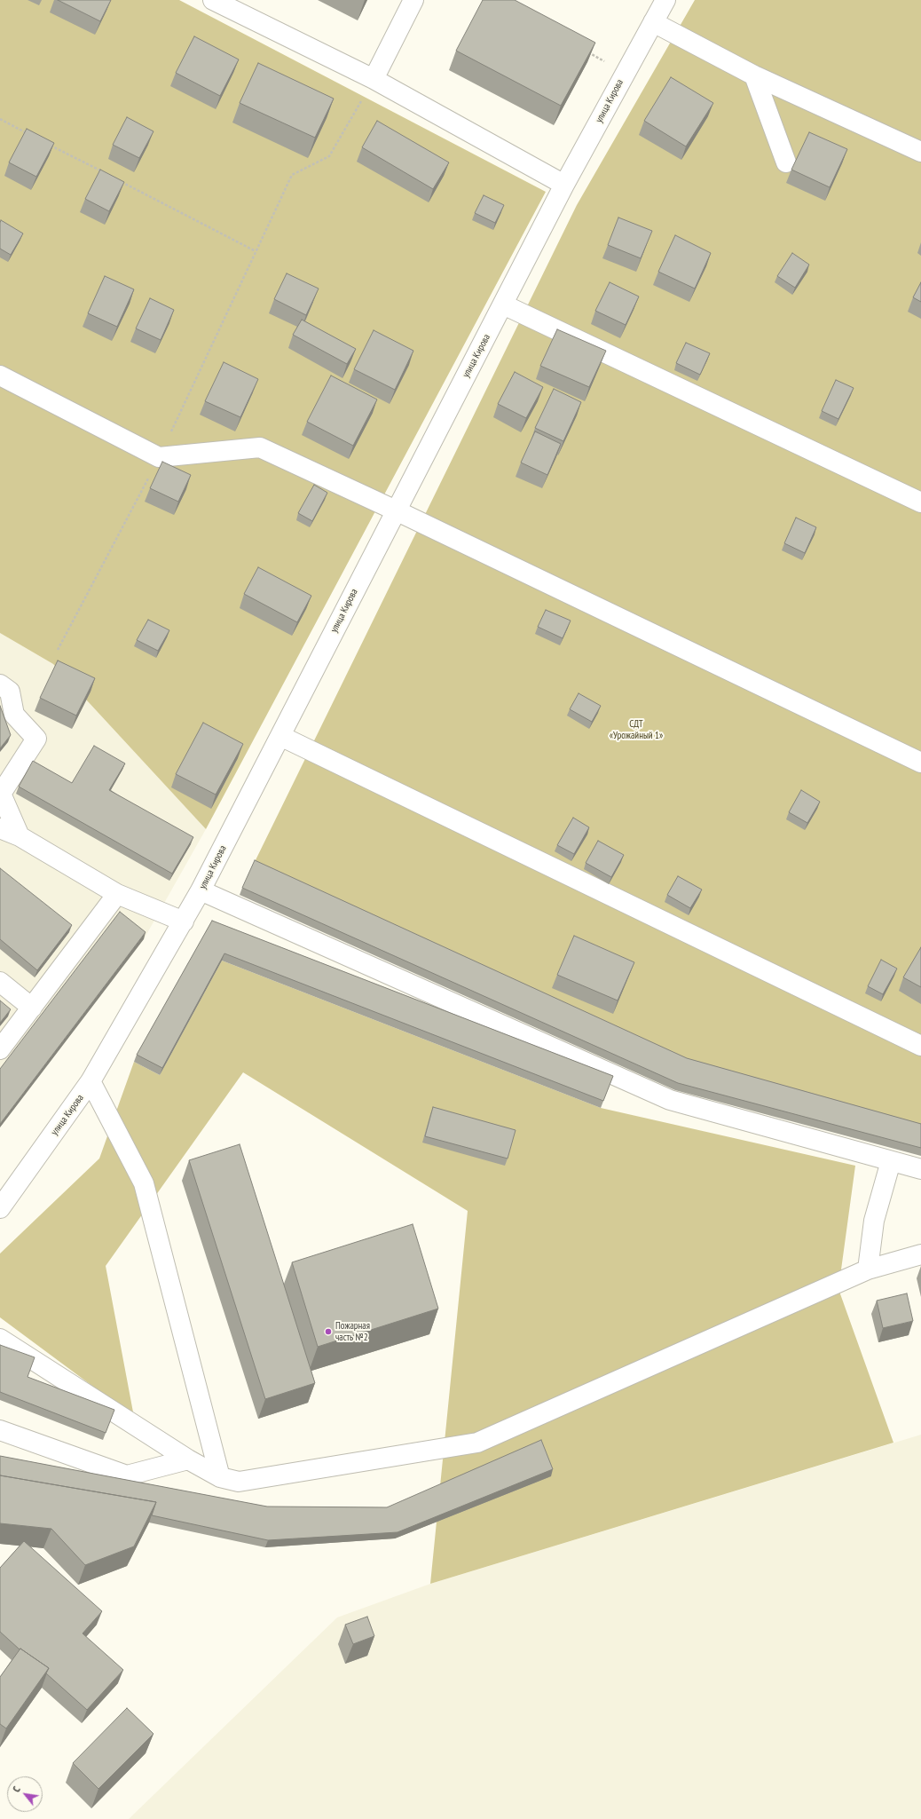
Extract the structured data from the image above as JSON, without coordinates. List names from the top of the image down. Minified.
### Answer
{"streets":{"street":["улица Кирова"]},"parks":["СДТ «Урожайный 1»"],"places":["Пожарная часть №2"],"north":"top left"}
